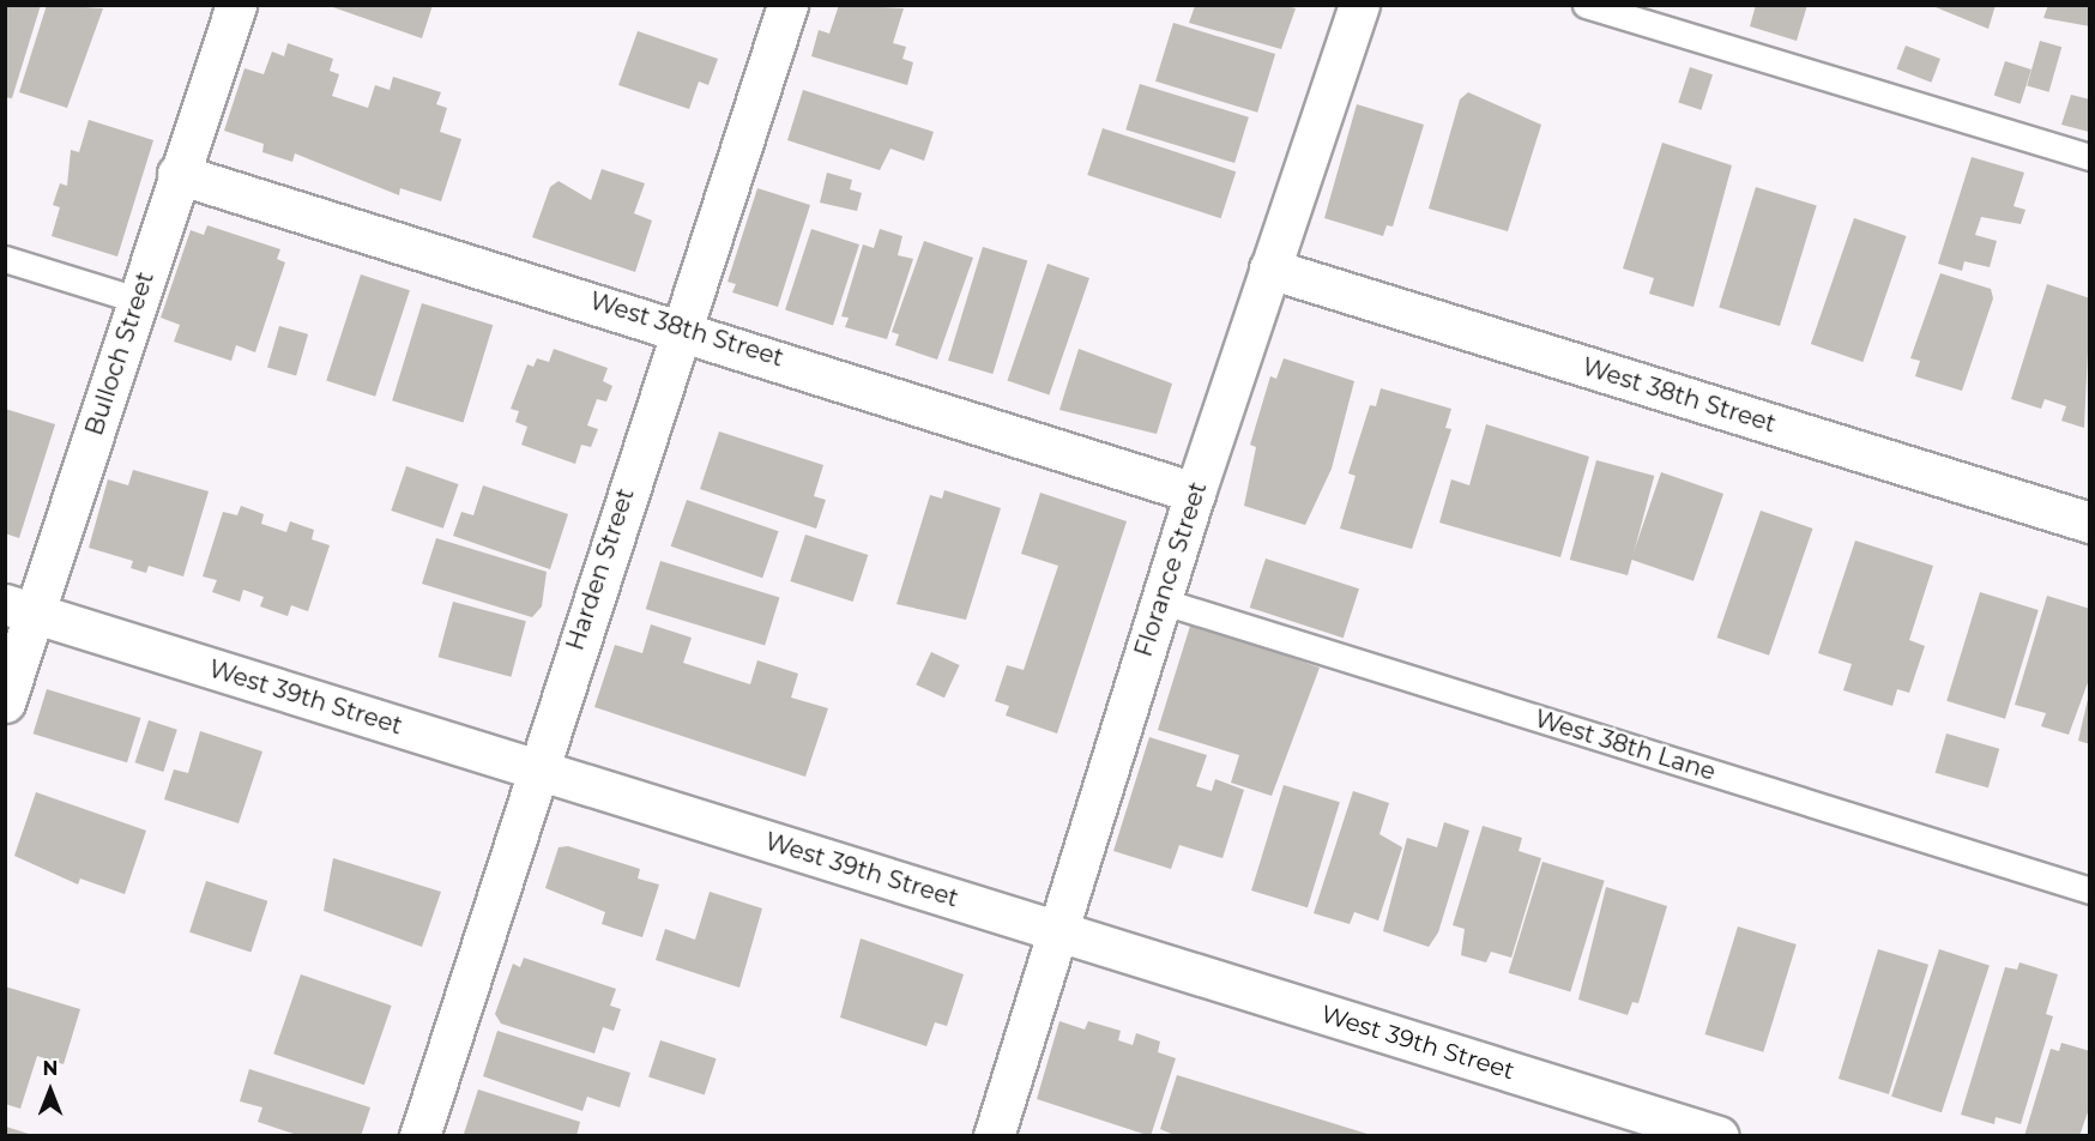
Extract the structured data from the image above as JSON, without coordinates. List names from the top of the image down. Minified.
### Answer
{"streets":{"street":["West 38th Street","Bulloch Street","Harden Street","Florance Street","West 39th Street"],"lane":["West 38th Lane"]},"crossings":[["West 38th Street","Bulloch Street"],["West 38th Street","Harden Street"],["West 38th Street","Florance Street"],["Bulloch Street","West 39th Street"],["Harden Street","West 39th Street"],["Florance Street","West 39th Street"],["Florance Street","West 38th Lane"]],"north":"top"}
